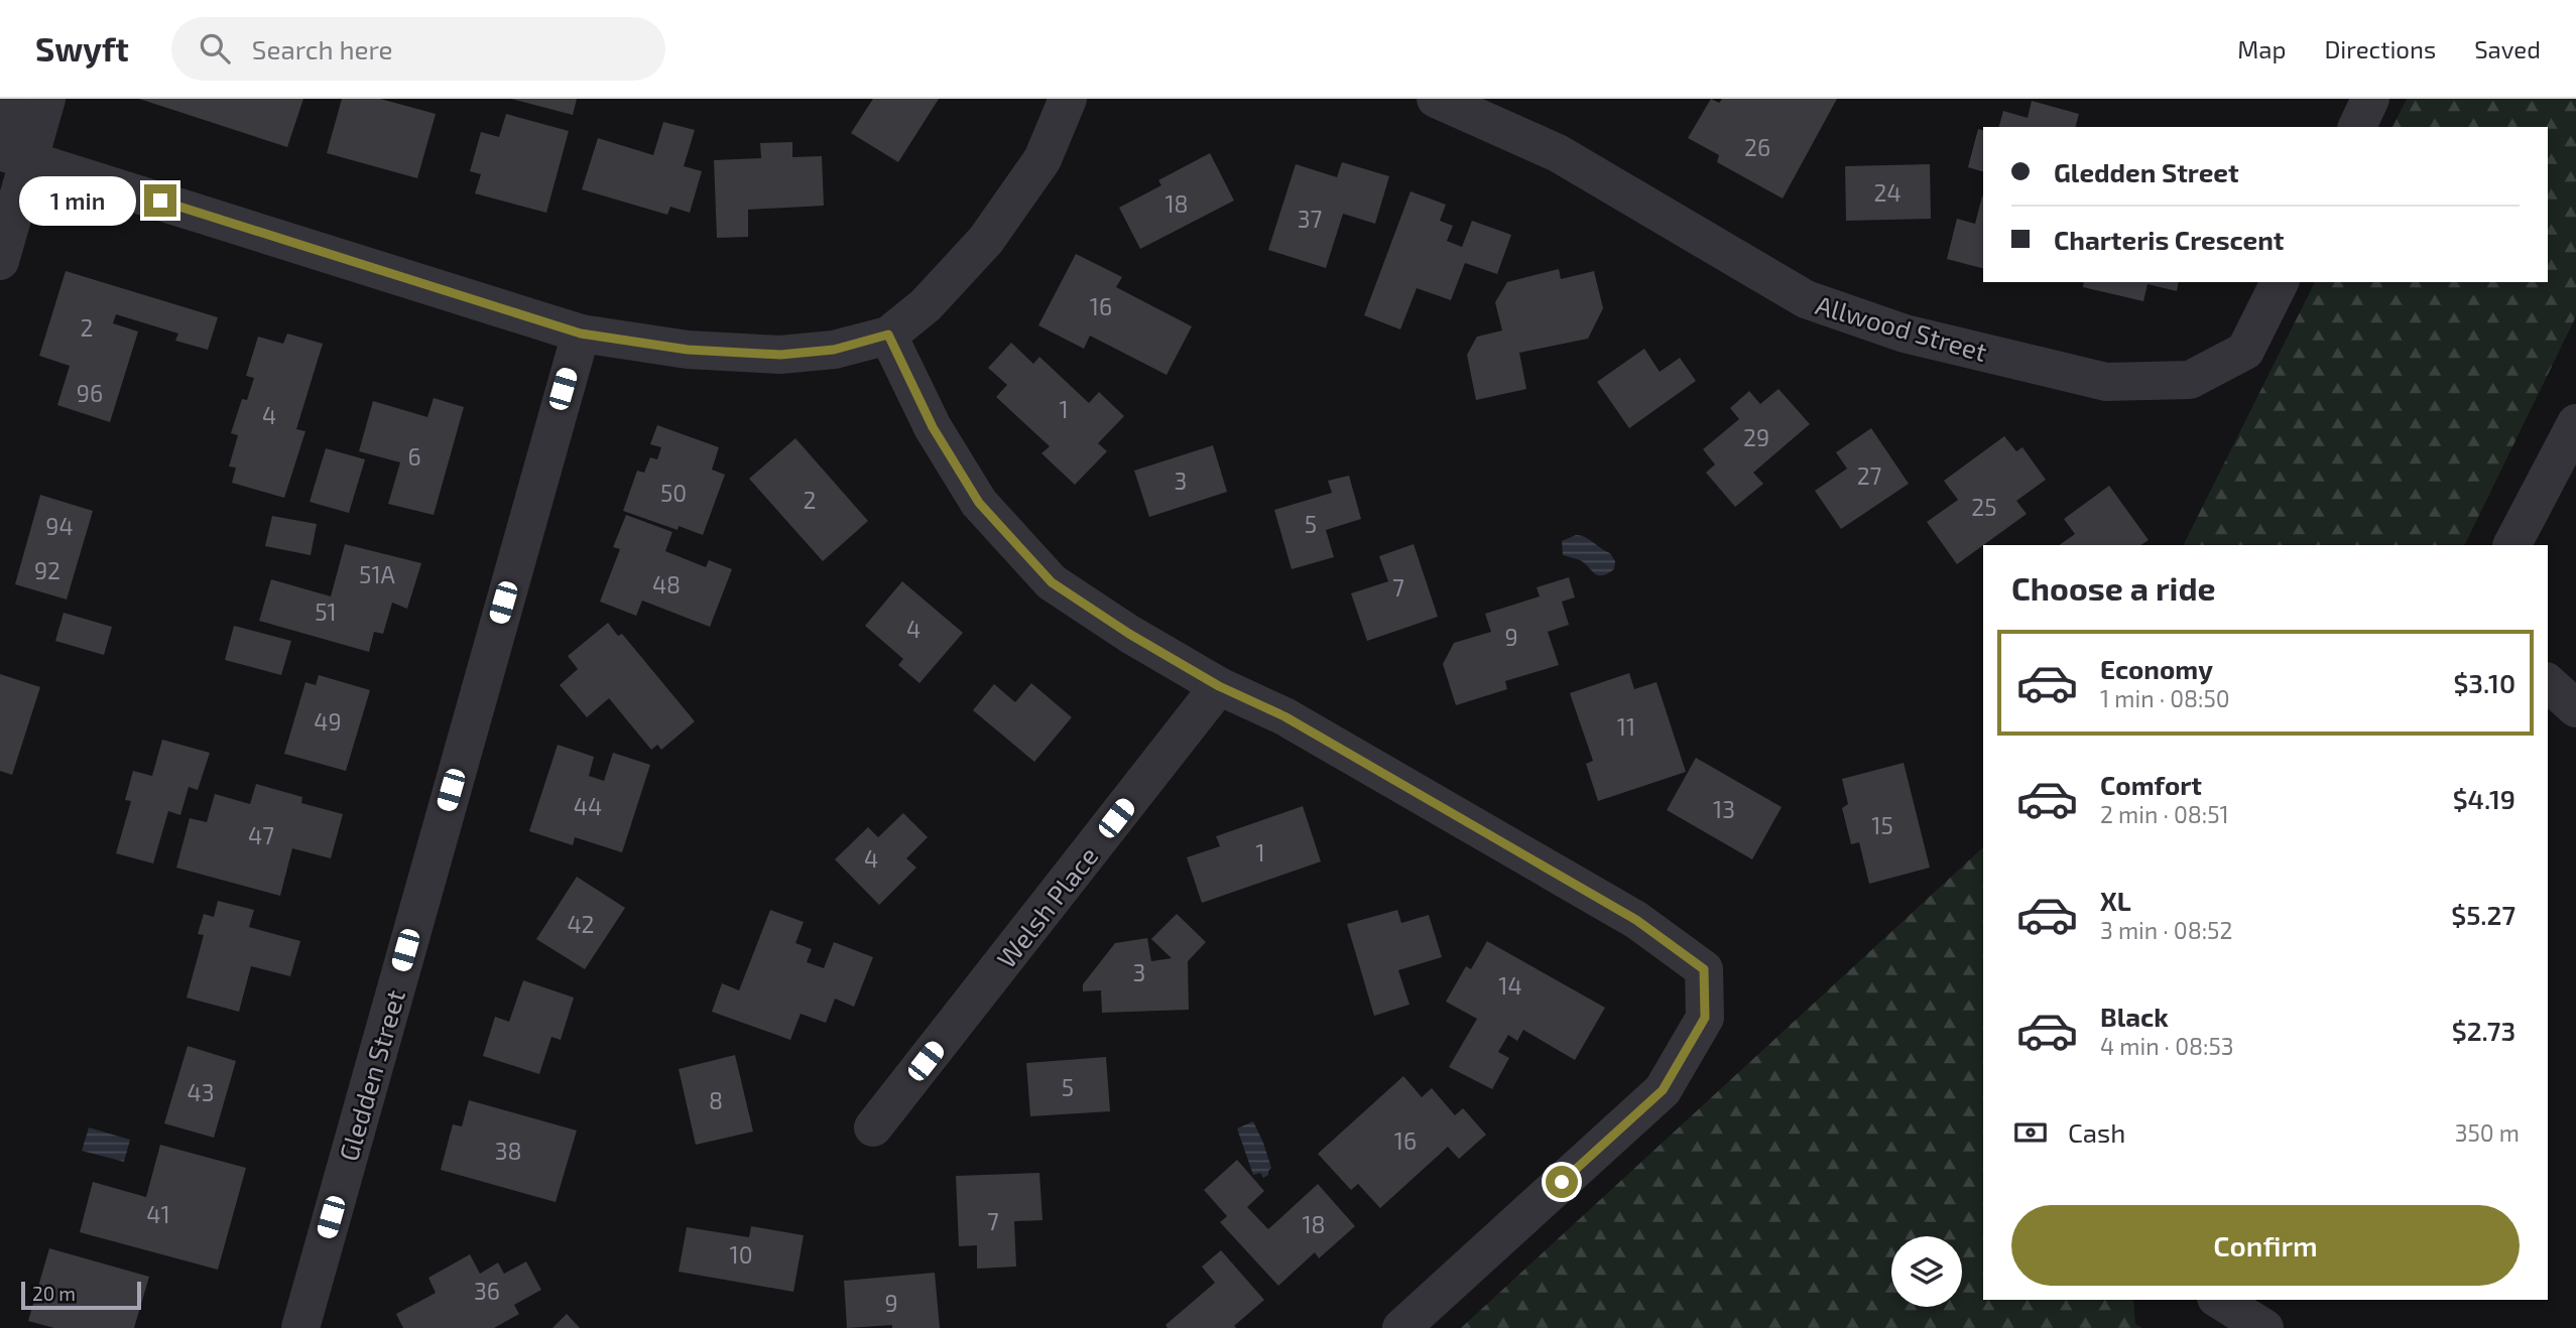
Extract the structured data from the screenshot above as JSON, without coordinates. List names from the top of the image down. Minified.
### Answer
{"streets":{"street":["Allwood Street","Welsh Place","Gledden Street"]},"house_numbers":["26","24","18","37","16","2","96","1","4","29","6","27","3","50","2","25","5","94","92","51A","48","7","51","4","9","49","11","44","13","15","47","1","4","42","3","14","5","43","8","16","38","41","7","18","10","36","9"],"scale_bar":"20 m","page":{"header":"Swyft","search":"Search here","nav":["Map","Directions","Saved"],"banner":["Gledden Street","Charteris Crescent"],"bubble":"1 min","heading":"Choose a ride","list":[{"name":"Economy","note":"1 min · 08:50","value":"$3.10"},{"name":"Comfort","note":"2 min · 08:51","value":"$4.19"},{"name":"XL","note":"3 min · 08:52","value":"$5.27"},{"name":"Black","note":"4 min · 08:53","value":"$2.73"}],"pay":["Cash","350 m"],"buttons":"Confirm","scale":"20 m"}}
